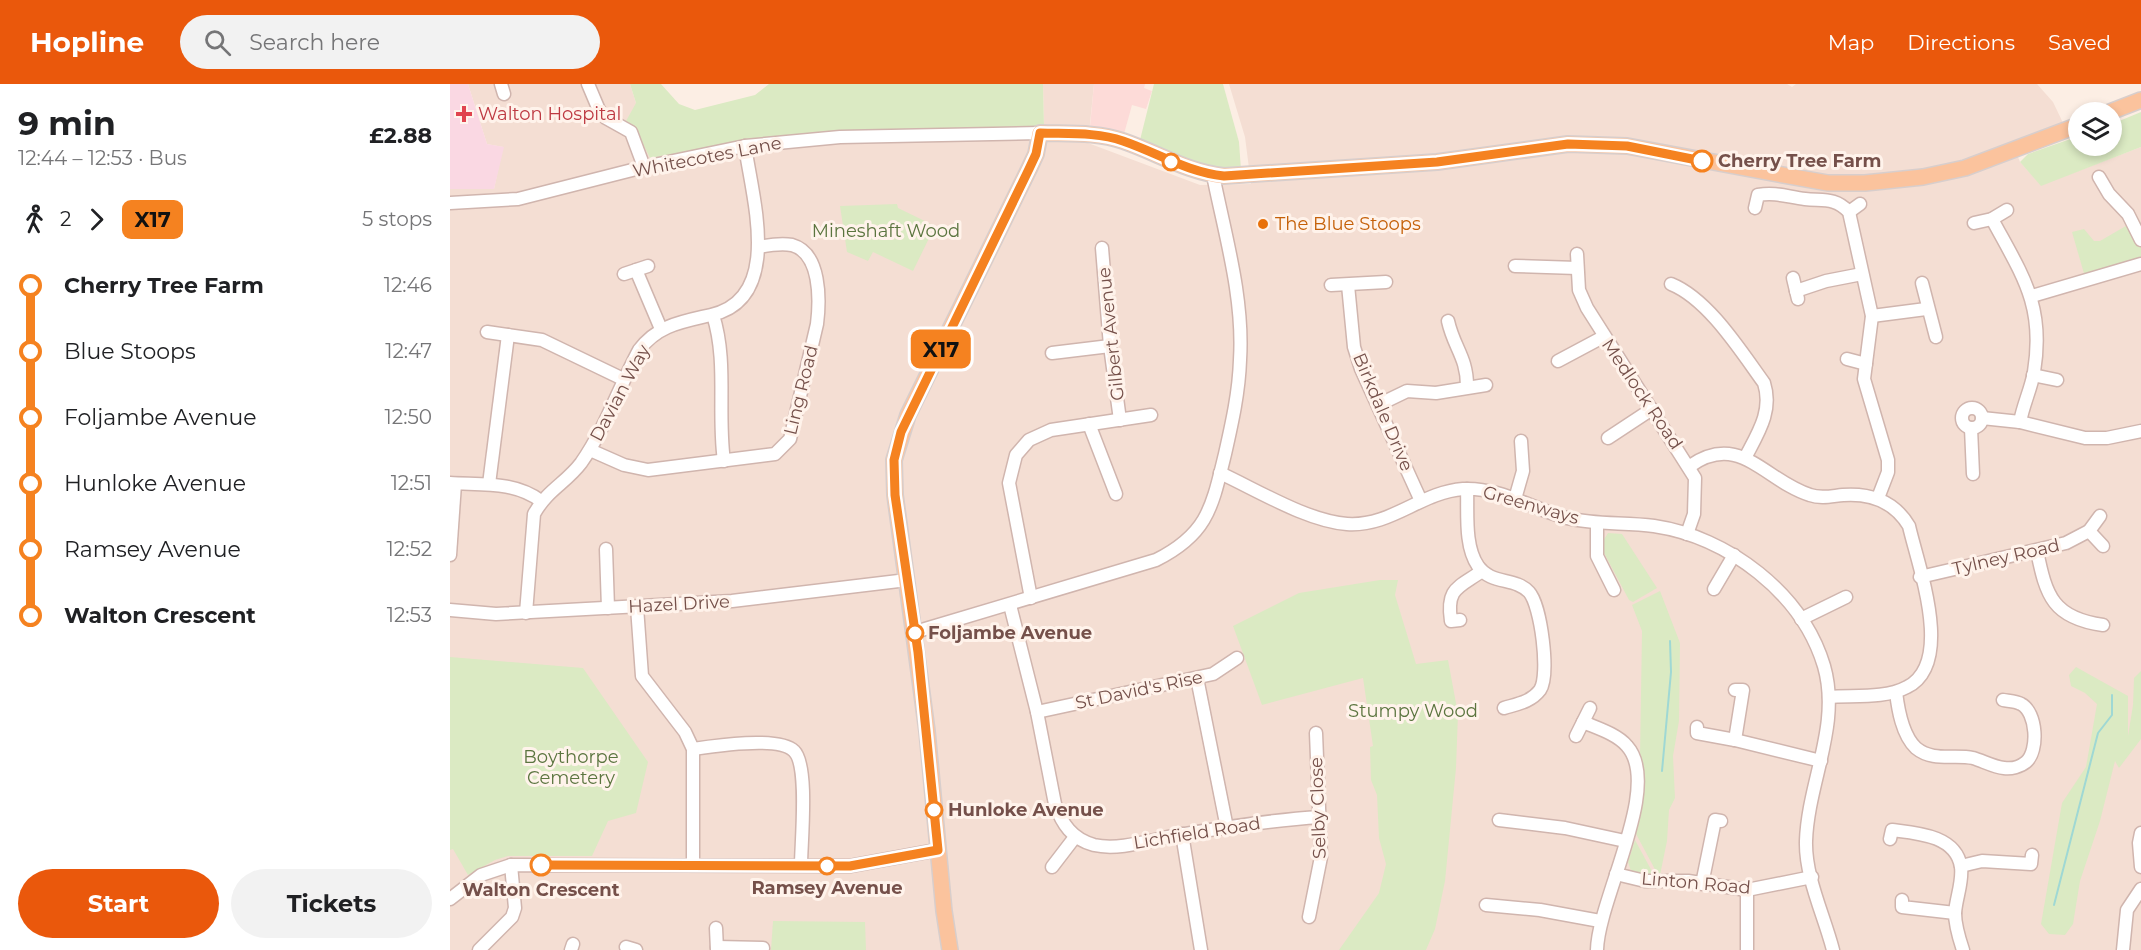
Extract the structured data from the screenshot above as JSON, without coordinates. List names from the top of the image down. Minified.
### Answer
{"streets":{"street":["Whitecotes Lane","Gilbert Avenue","Ling Road","Davian Way","Medlock Road","Birkdale Drive","Greenways","Tylney Road","Hazel Drive","St David's Rise","Selby Close","Lichfield Road","Linton Road"]},"crossings":[["Whitecotes Lane","Davian Way"],["Ling Road","Davian Way"],["Davian Way","Hazel Drive"],["Medlock Road","Greenways"],["Birkdale Drive","Greenways"],["Greenways","Linton Road"],["Selby Close","Lichfield Road"]],"parks":["Mineshaft Wood","Stumpy Wood","Boythorpe Cemetery"],"places":{"health":["Walton Hospital"],"other":["Cherry Tree Farm","The Blue Stoops","Foljambe Avenue","Hunloke Avenue","Walton Crescent","Ramsey Avenue"]},"lines":["bus line X17"],"page":{"header":"Hopline","search":"Search here","nav":["Map","Directions","Saved"],"heading":["9 min","12:44 – 12:53 · Bus","£2.88"],"on_map":"X17","legs":["2","X17","5 stops"],"list":[{"name":"Cherry Tree Farm","value":"12:46"},{"name":"Blue Stoops","value":"12:47"},{"name":"Foljambe Avenue","value":"12:50"},{"name":"Hunloke Avenue","value":"12:51"},{"name":"Ramsey Avenue","value":"12:52"},{"name":"Walton Crescent","value":"12:53"}],"buttons":["Start","Tickets"]}}
